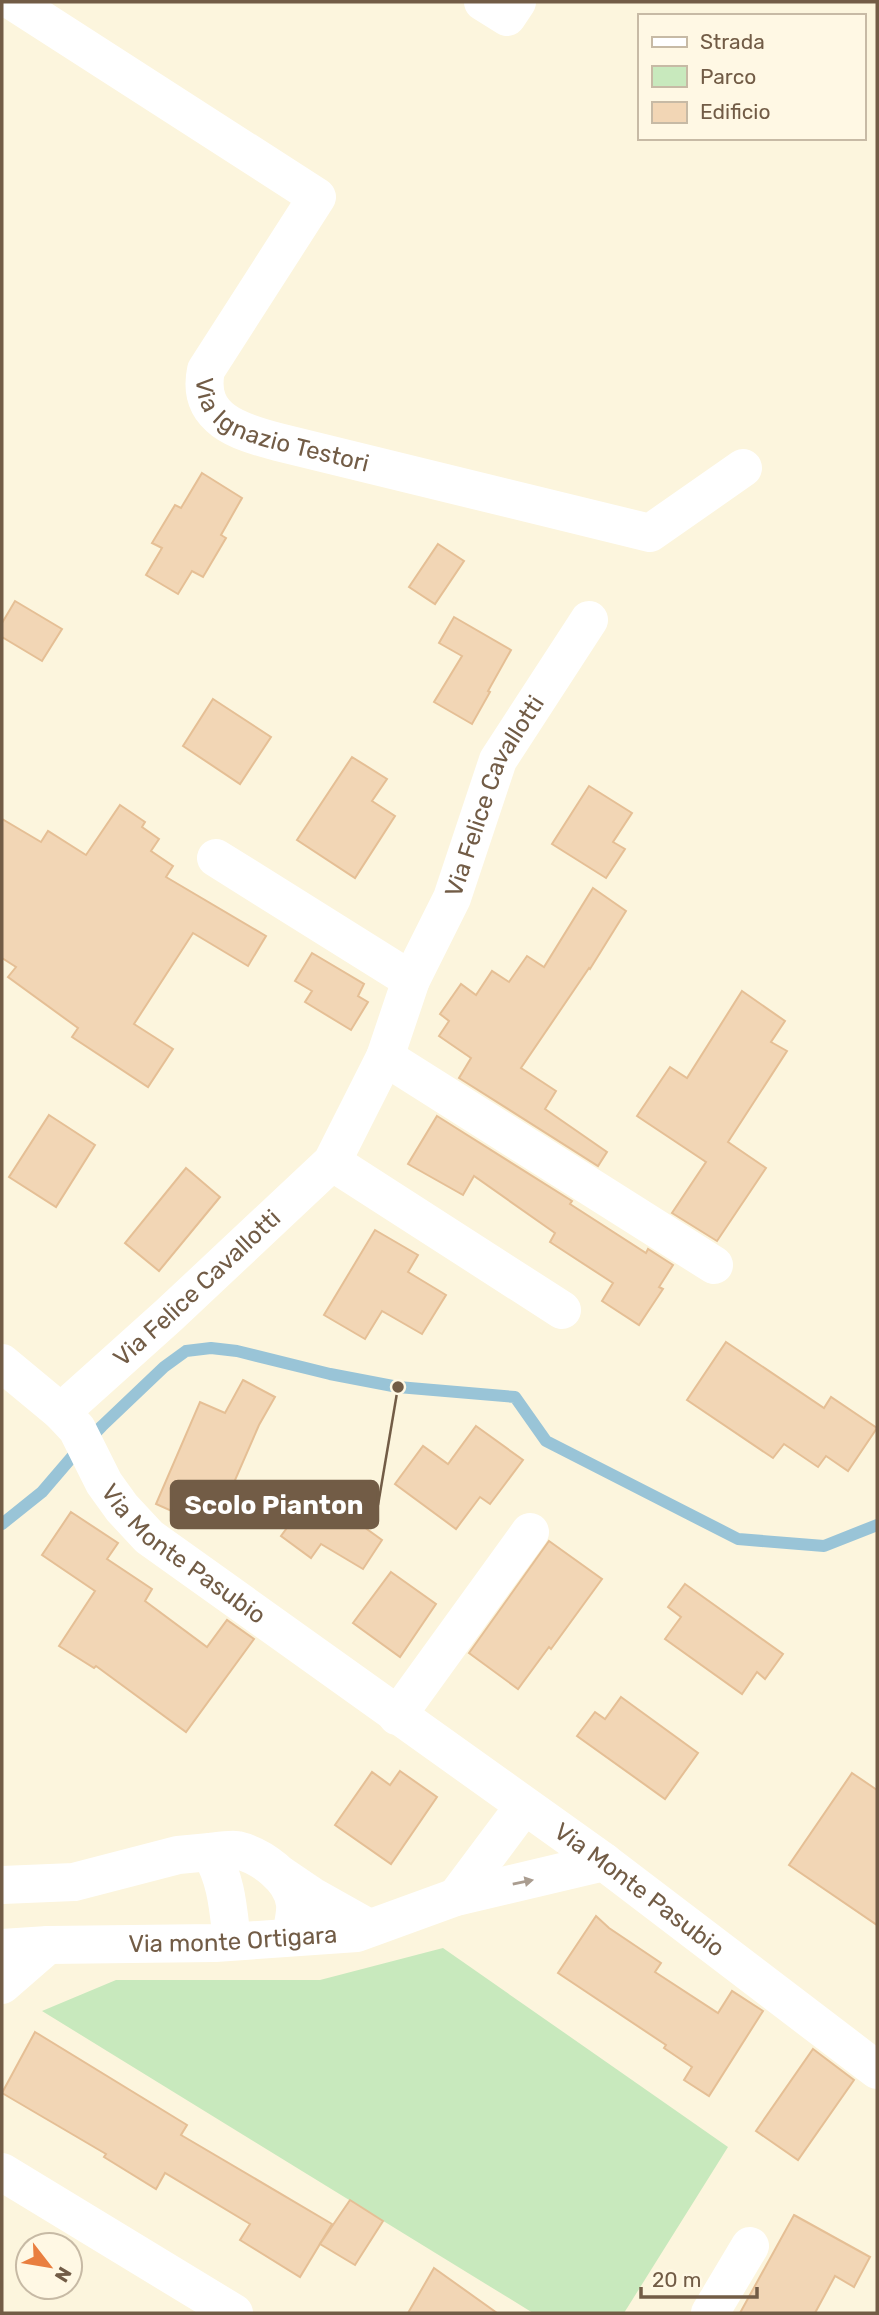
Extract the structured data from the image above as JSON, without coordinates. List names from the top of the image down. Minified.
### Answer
{"streets":{"street":["Via Ignazio Testori","Via Felice Cavallotti","Via Monte Pasubio","Via monte Ortigara"]},"crossings":[["Via Felice Cavallotti","Via Monte Pasubio"],["Via Monte Pasubio","Via monte Ortigara"]],"places":["Scolo Pianton"],"legend":["Strada","Parco","Edificio"],"scale_bar":"20 m","north":"bottom right"}
